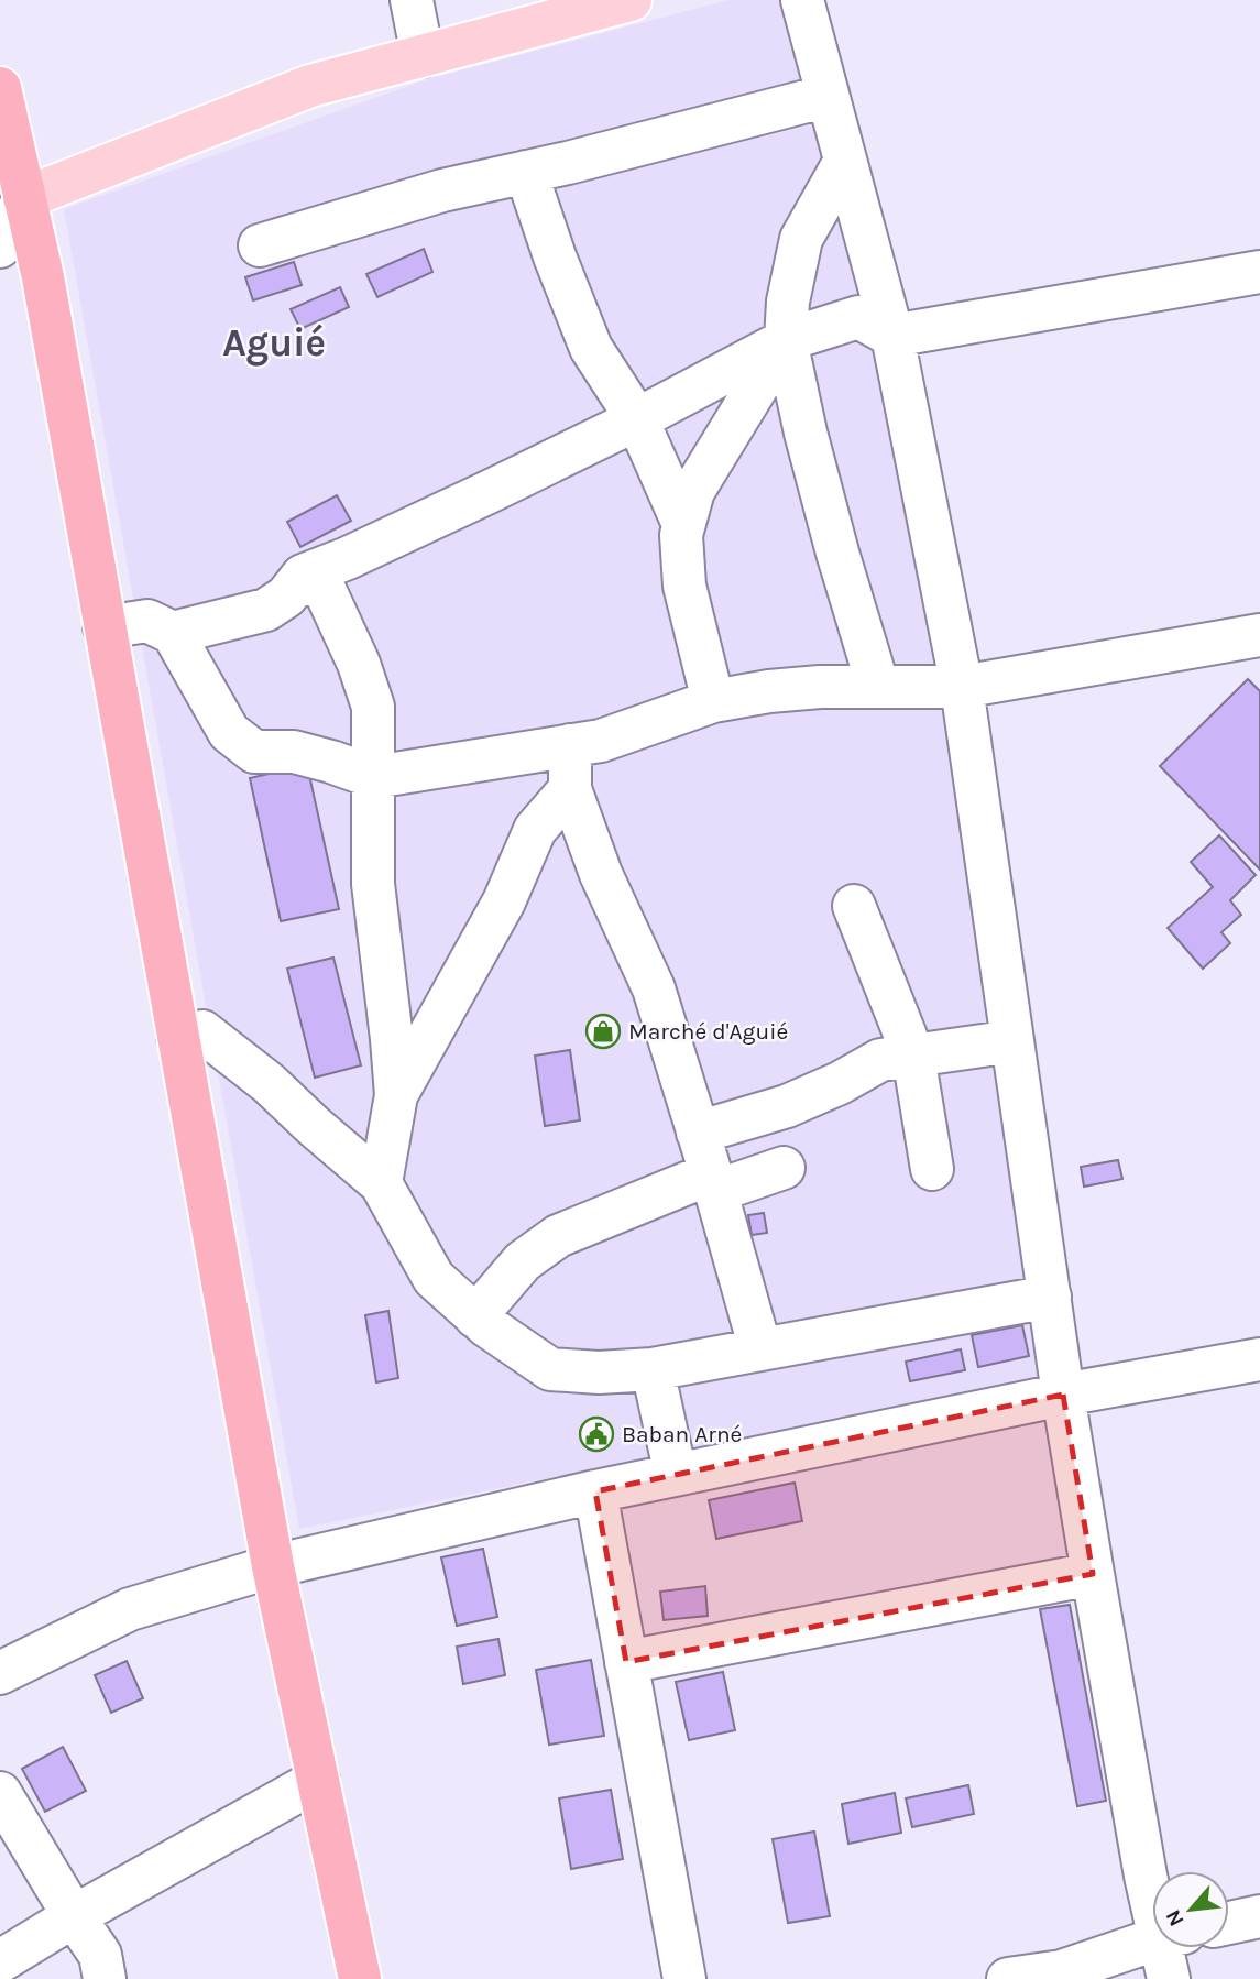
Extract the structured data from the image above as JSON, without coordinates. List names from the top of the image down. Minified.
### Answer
{"districts":["Aguié"],"places":{"shop":["Marché d'Aguié"],"public building":["Baban Arné"]},"north":"bottom left"}
